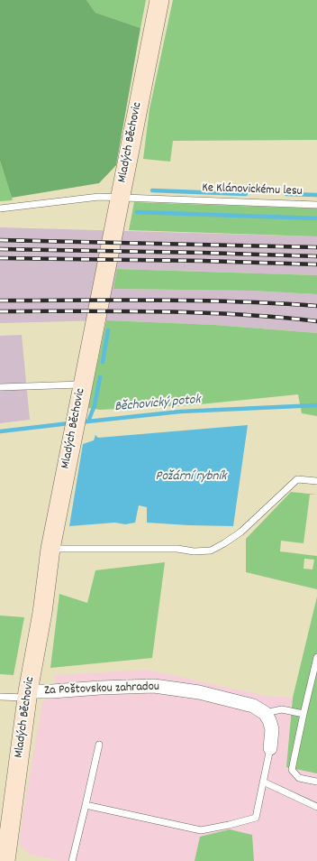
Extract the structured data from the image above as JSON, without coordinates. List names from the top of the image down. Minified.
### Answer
{"streets":{"street":["Mladých Běchovic","Za Poštovskou zahradou"],"lane":["Ke Klánovickému lesu"]},"crossings":[["Mladých Běchovic","Ke Klánovickému lesu"],["Mladých Běchovic","Za Poštovskou zahradou"]],"water":["Běchovický potok","Požární rybník"]}
